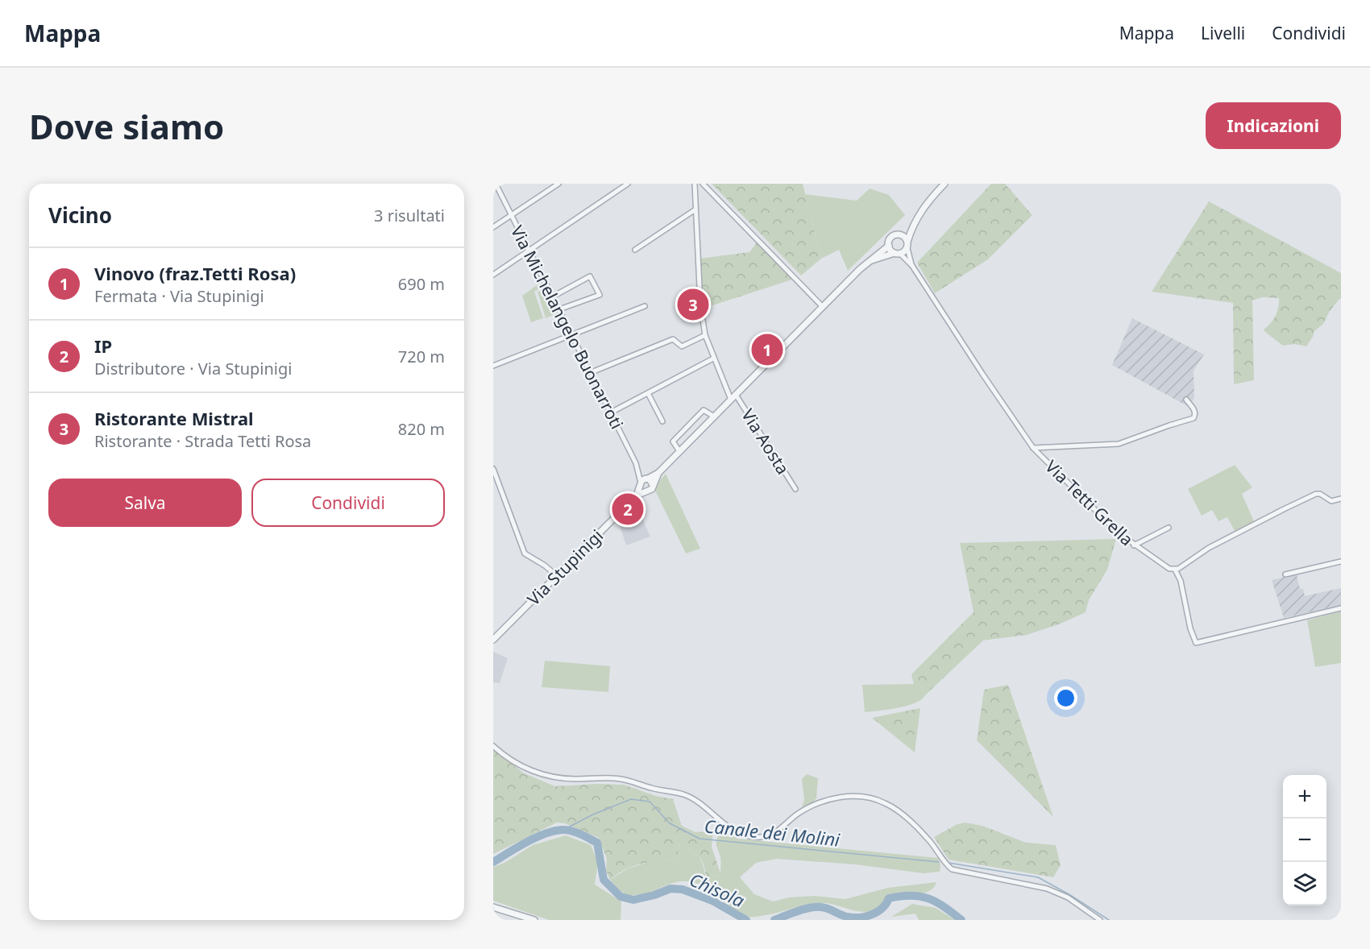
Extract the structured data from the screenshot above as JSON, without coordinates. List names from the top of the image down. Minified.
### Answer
{"streets":{"street":["Via Michelangelo Buonarroti","Via Aosta","Via Tetti Grella","Via Stupinigi"]},"crossings":[["Via Michelangelo Buonarroti","Via Stupinigi"]],"water":["Canale dei Molini","Chisola"],"page":{"header":"Mappa","nav":["Mappa","Livelli","Condividi"],"buttons":["Indicazioni",["Salva","Condividi"]],"title":"Dove siamo","heading":["Vicino","3 risultati"],"list":[{"mark":"1","name":"Vinovo (fraz.Tetti Rosa)","note":"Fermata · Via Stupinigi","value":"690 m"},{"mark":"2","name":"IP","note":"Distributore · Via Stupinigi","value":"720 m"},{"mark":"3","name":"Ristorante Mistral","note":"Ristorante · Strada Tetti Rosa","value":"820 m"}],"pins":["3","1","2"],"map_buttons":["+","−"]}}
